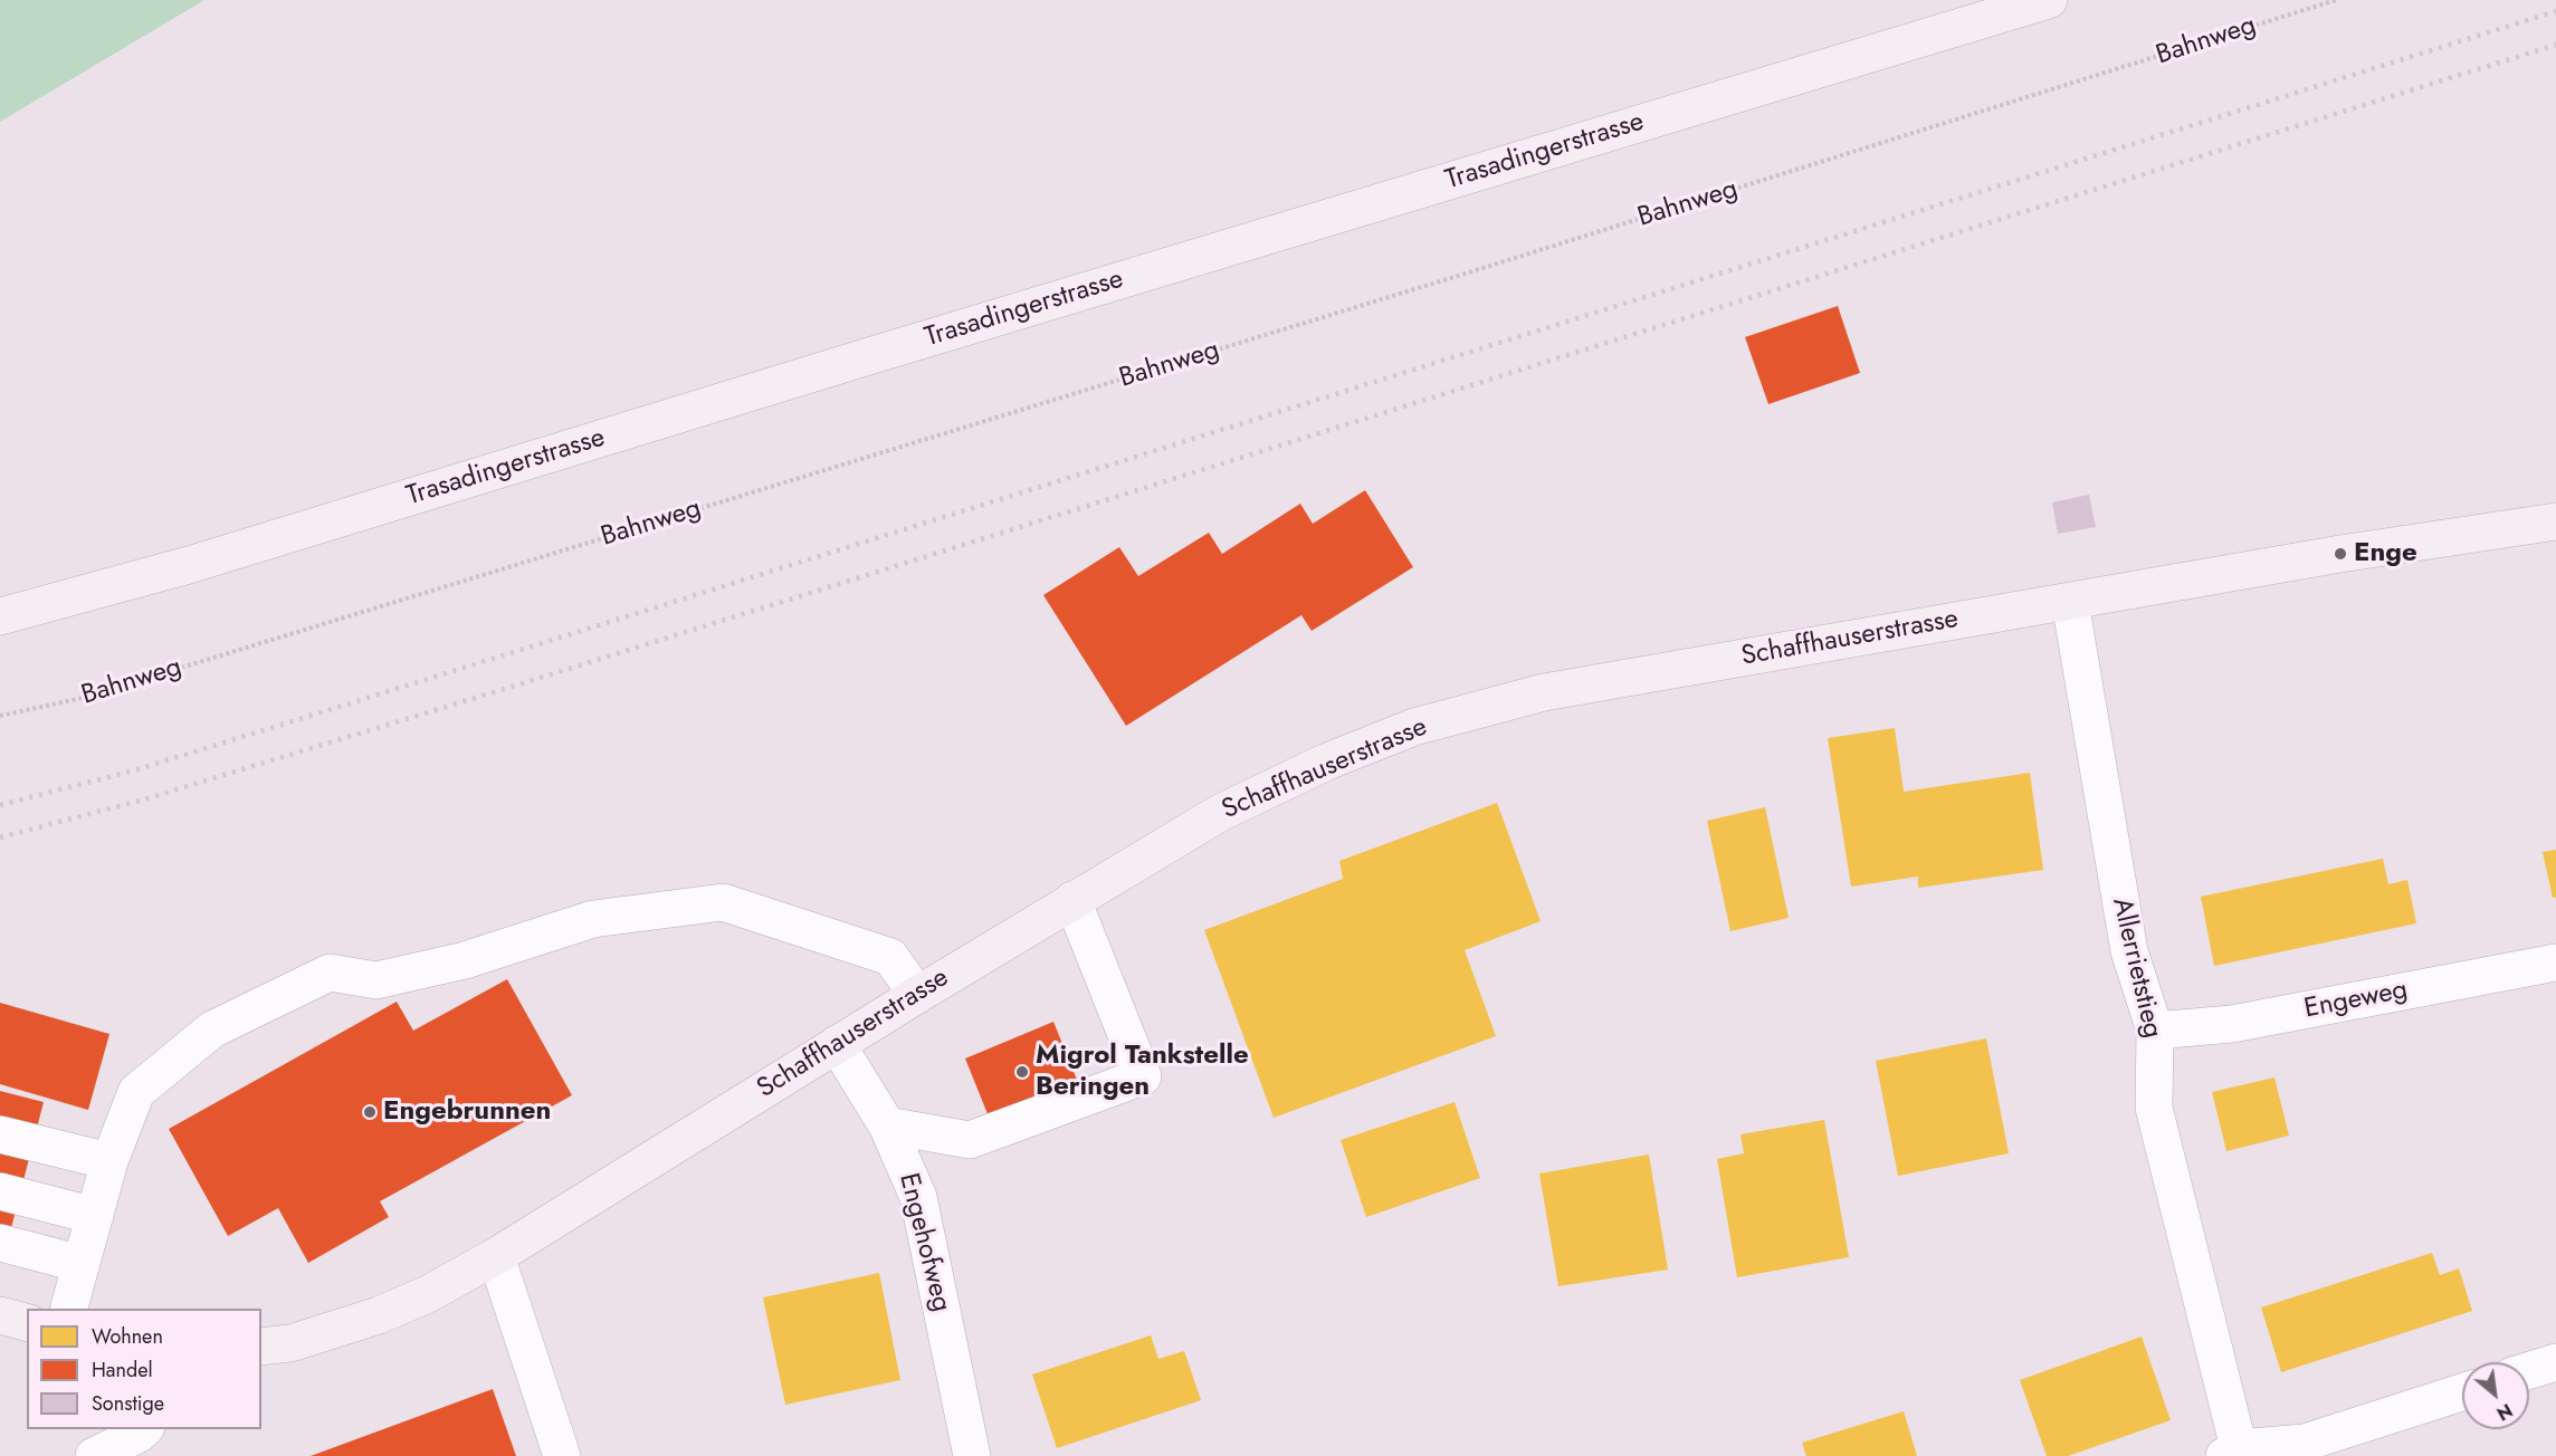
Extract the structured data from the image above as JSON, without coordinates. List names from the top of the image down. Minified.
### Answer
{"streets":{"main road":["Trasadingerstrasse","Schaffhauserstrasse"],"street":["Allerrietstieg","Engeweg","Engehofweg"],"path":["Bahnweg"]},"crossings":[["Schaffhauserstrasse","Allerrietstieg"],["Schaffhauserstrasse","Engehofweg"],["Allerrietstieg","Engeweg"]],"places":["Enge","Migrol Tankstelle Beringen","Engebrunnen"],"legend":["Wohnen","Handel","Sonstige"],"north":"bottom right"}
